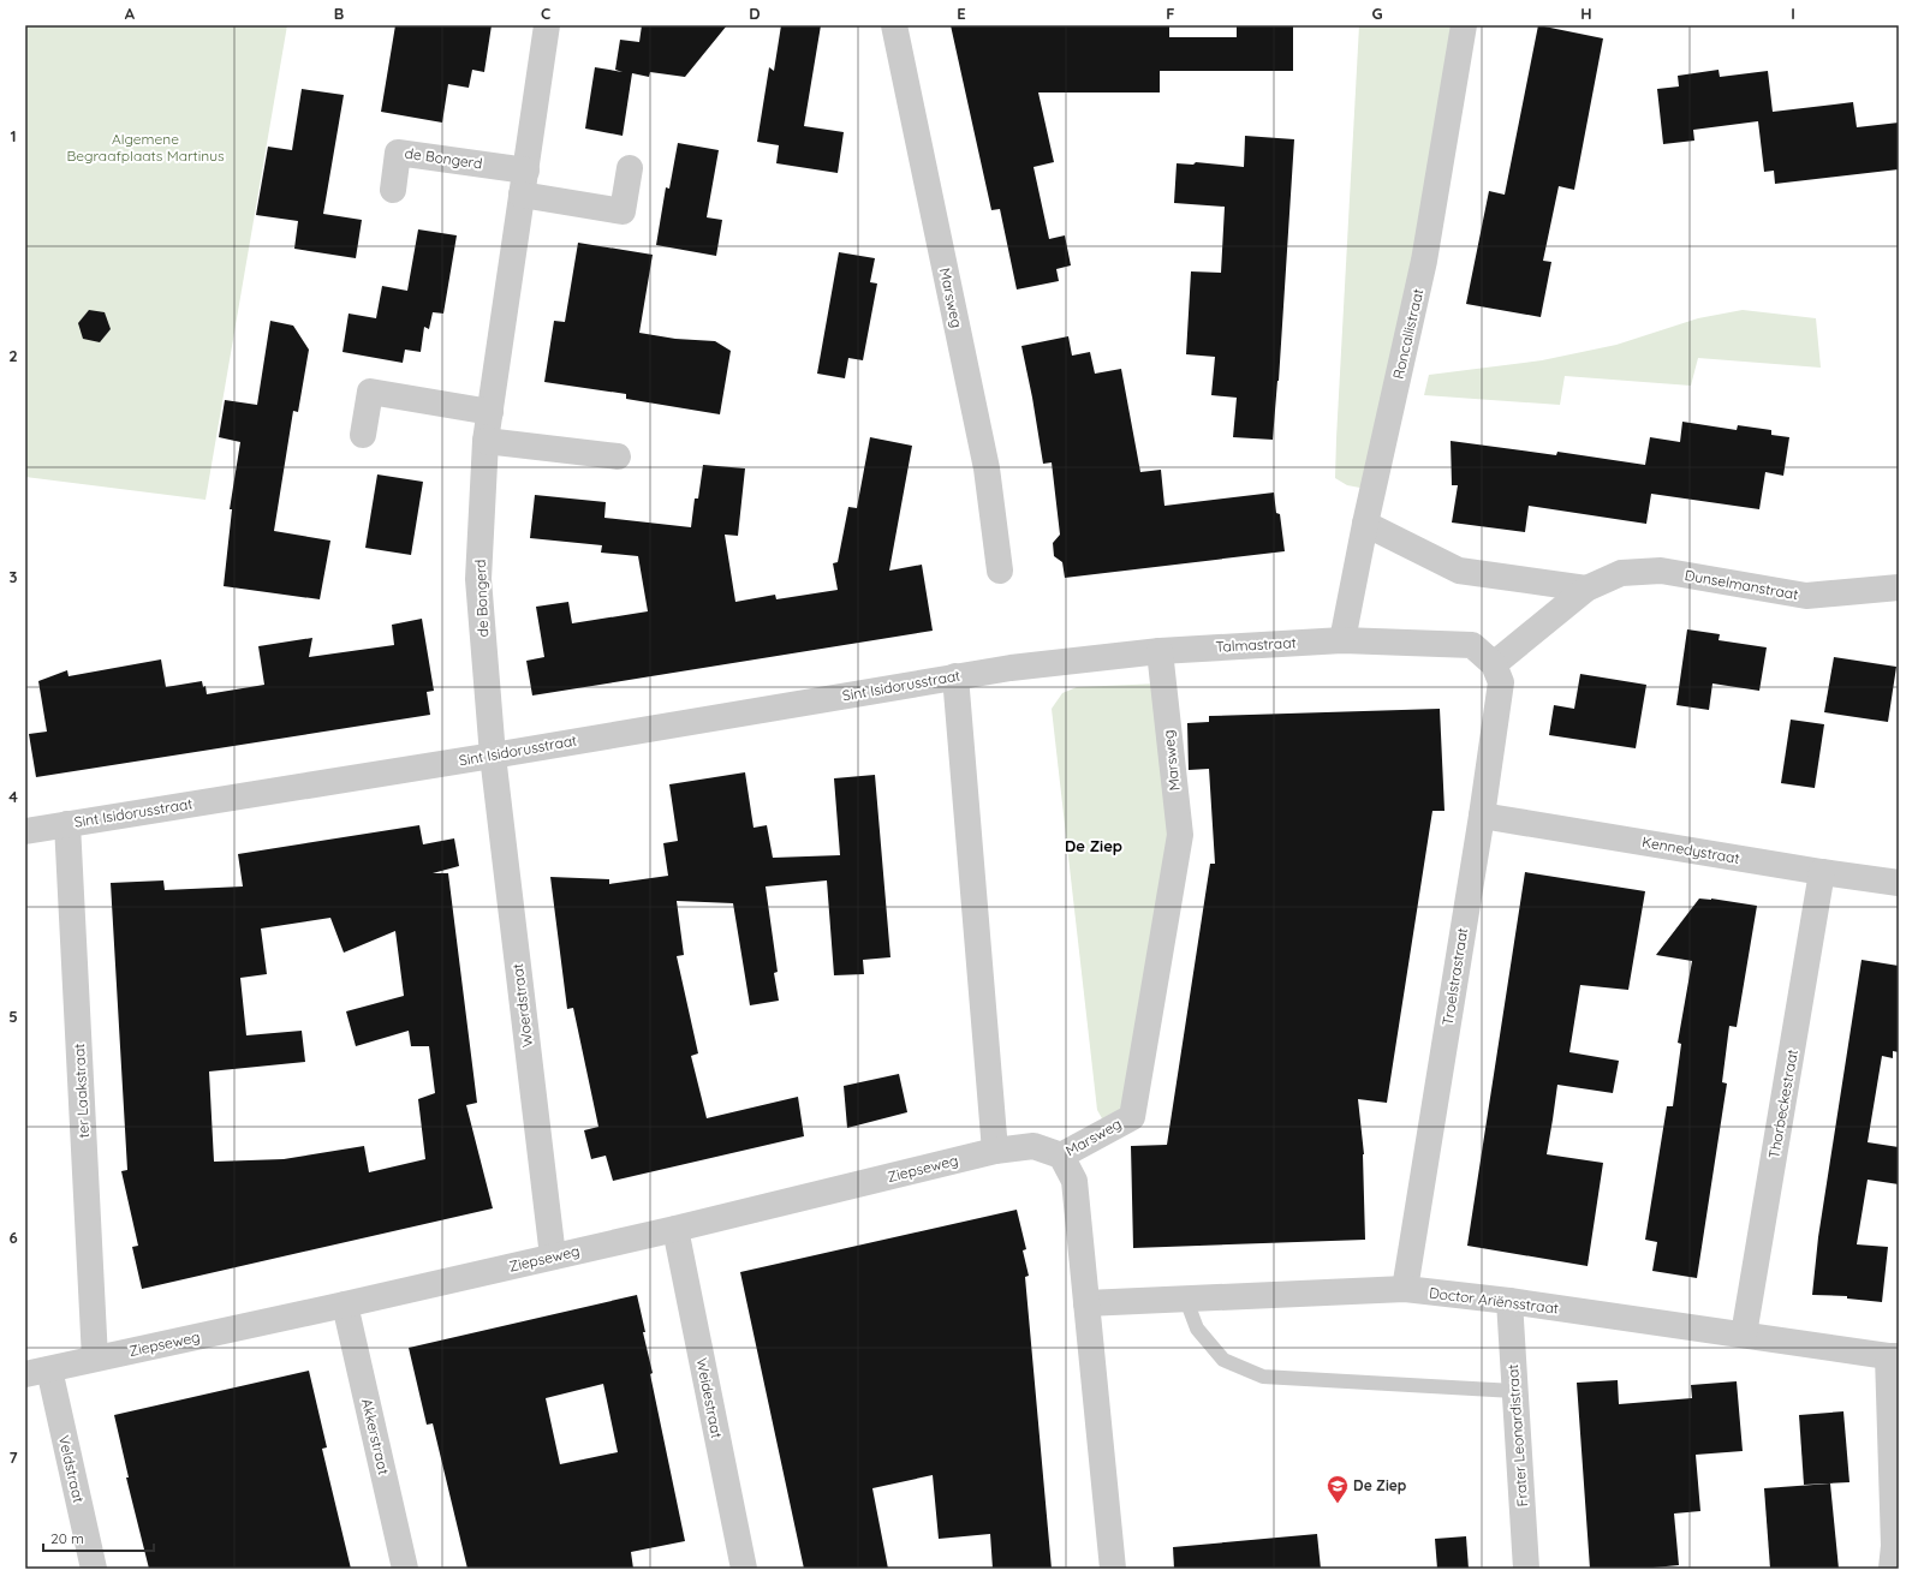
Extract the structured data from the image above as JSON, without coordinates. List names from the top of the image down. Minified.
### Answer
{"streets":{"street":["de Bongerd","Marsweg","Roncallistraat","Dunselmanstraat","Talmastraat","Sint Isidorusstraat","Kennedystraat","Troelstrastraat","Woerdstraat","ter Laakstraat","Thorbeckestraat","Ziepseweg","Doctor Ariënsstraat","Weidestraat","Frater Leonardistraat","Akkerstraat","Veldstraat"]},"crossings":[["de Bongerd","Sint Isidorusstraat"],["de Bongerd","Woerdstraat"],["Marsweg","Talmastraat"],["Marsweg","Ziepseweg"],["Marsweg","Doctor Ariënsstraat"],["Roncallistraat","Talmastraat"],["Dunselmanstraat","Talmastraat"],["Dunselmanstraat","Troelstrastraat"],["Talmastraat","Sint Isidorusstraat"],["Talmastraat","Troelstrastraat"],["Sint Isidorusstraat","Woerdstraat"],["Sint Isidorusstraat","ter Laakstraat"],["Kennedystraat","Troelstrastraat"],["Kennedystraat","Thorbeckestraat"],["Troelstrastraat","Doctor Ariënsstraat"],["Woerdstraat","Ziepseweg"],["ter Laakstraat","Ziepseweg"],["Thorbeckestraat","Doctor Ariënsstraat"],["Ziepseweg","Weidestraat"],["Ziepseweg","Akkerstraat"],["Ziepseweg","Veldstraat"],["Doctor Ariënsstraat","Frater Leonardistraat"]],"districts":["De Ziep"],"parks":["Algemene Begraafplaats Martinus"],"places":{"school or university":["De Ziep"]},"scale_bar":"20 m","grid":{"columns":["A","B","C","D","E","F","G","H","I"],"rows":["1","2","3","4","5","6","7"]}}
